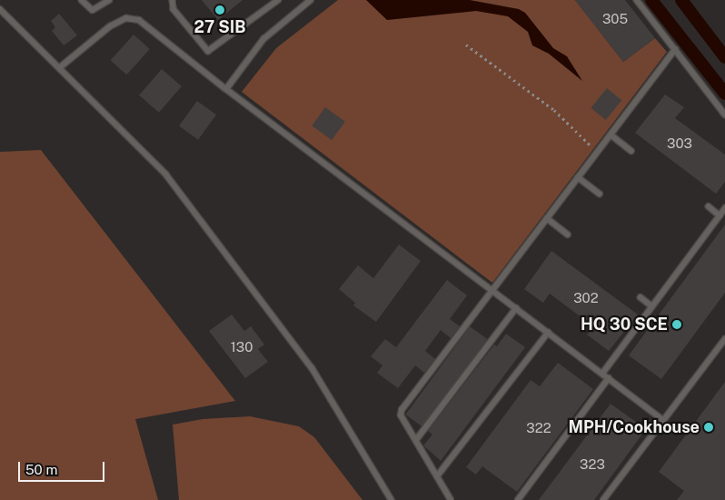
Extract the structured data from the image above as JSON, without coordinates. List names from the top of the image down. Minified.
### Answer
{"places":["27 SIB","HQ 30 SCE","MPH/Cookhouse"],"house_numbers":["305","303","302","130","322","323"],"scale_bar":"50 m"}
